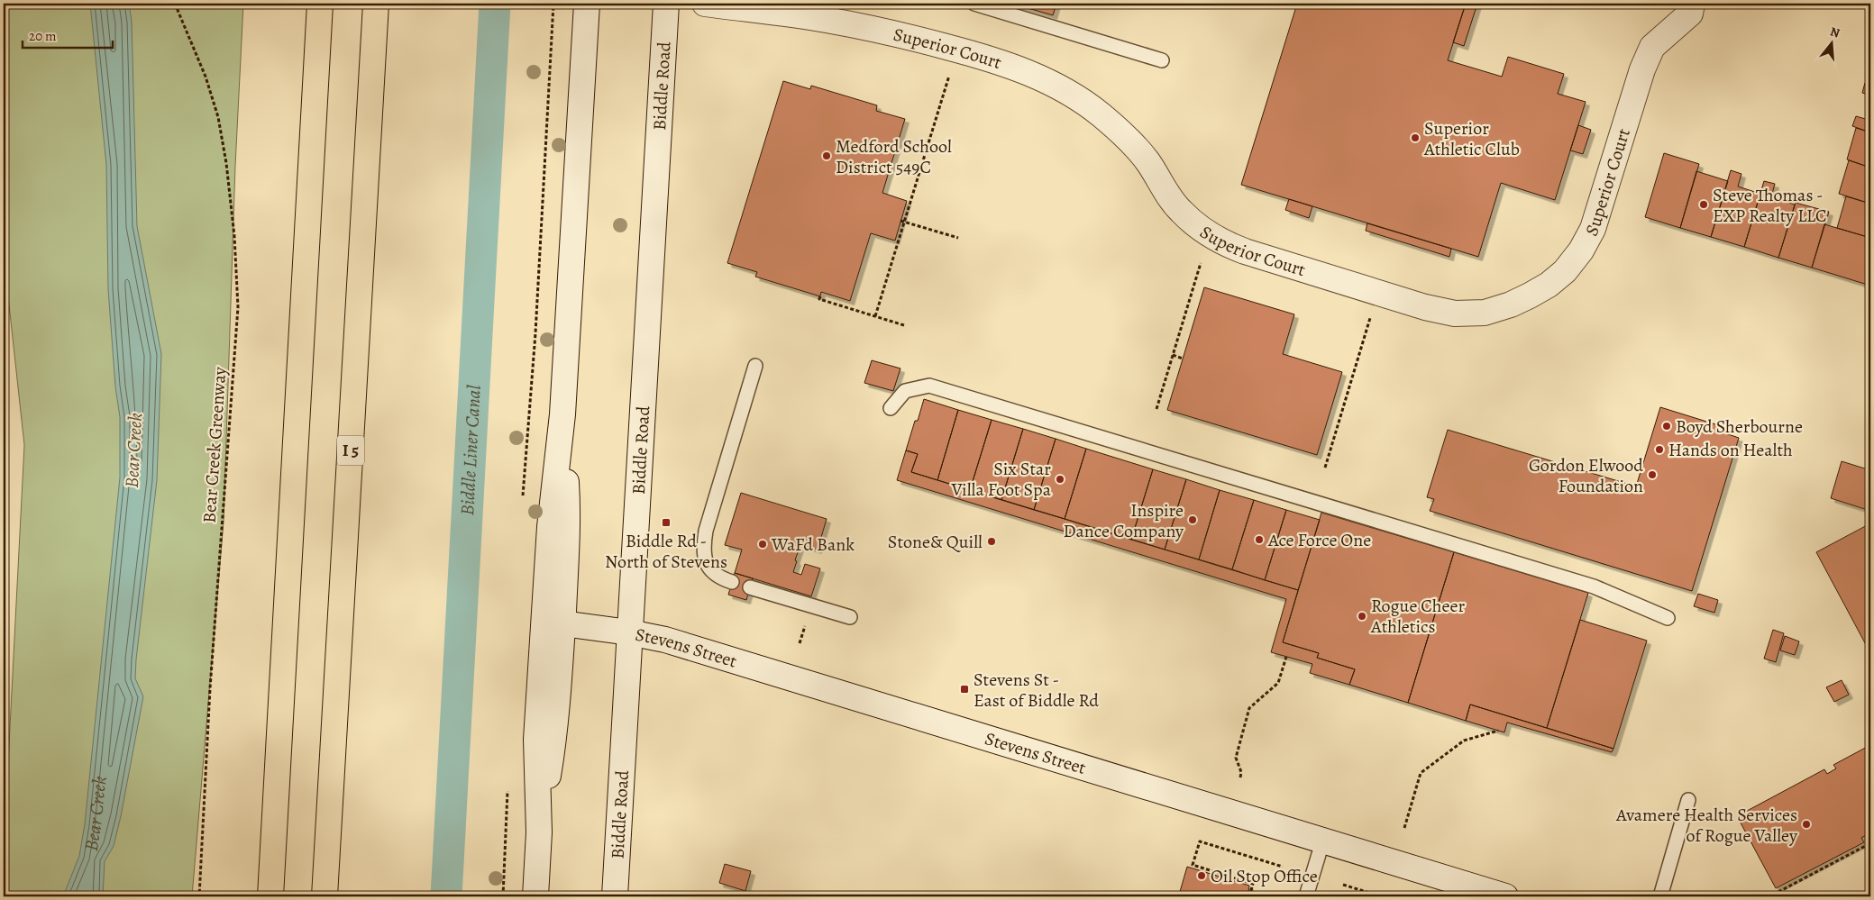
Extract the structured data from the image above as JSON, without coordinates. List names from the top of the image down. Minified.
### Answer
{"streets":{"highway":["I 5"],"street":["Superior Court","Biddle Road","Stevens Street"],"path":["Bear Creek Greenway"]},"crossings":[["Biddle Road","Stevens Street"]],"water":["Bear Creek","Biddle Liner Canal"],"places":{"other":["Superior Athletic Club","Medford School District 549C","Steve Thomas - EXP Realty LLC","Boyd Sherbourne","Hands on Health","Gordon Elwood Foundation","Six Star Villa Foot Spa","Inspire Dance Company","Ace Force One","Stone& Quill","WaFd Bank","Rogue Cheer Athletics","Avamere Health Services of Rogue Valley","Oil Stop Office"],"transit":["Biddle Rd - North of Stevens","Stevens St - East of Biddle Rd"]},"scale_bar":"20 m","north":"top"}
